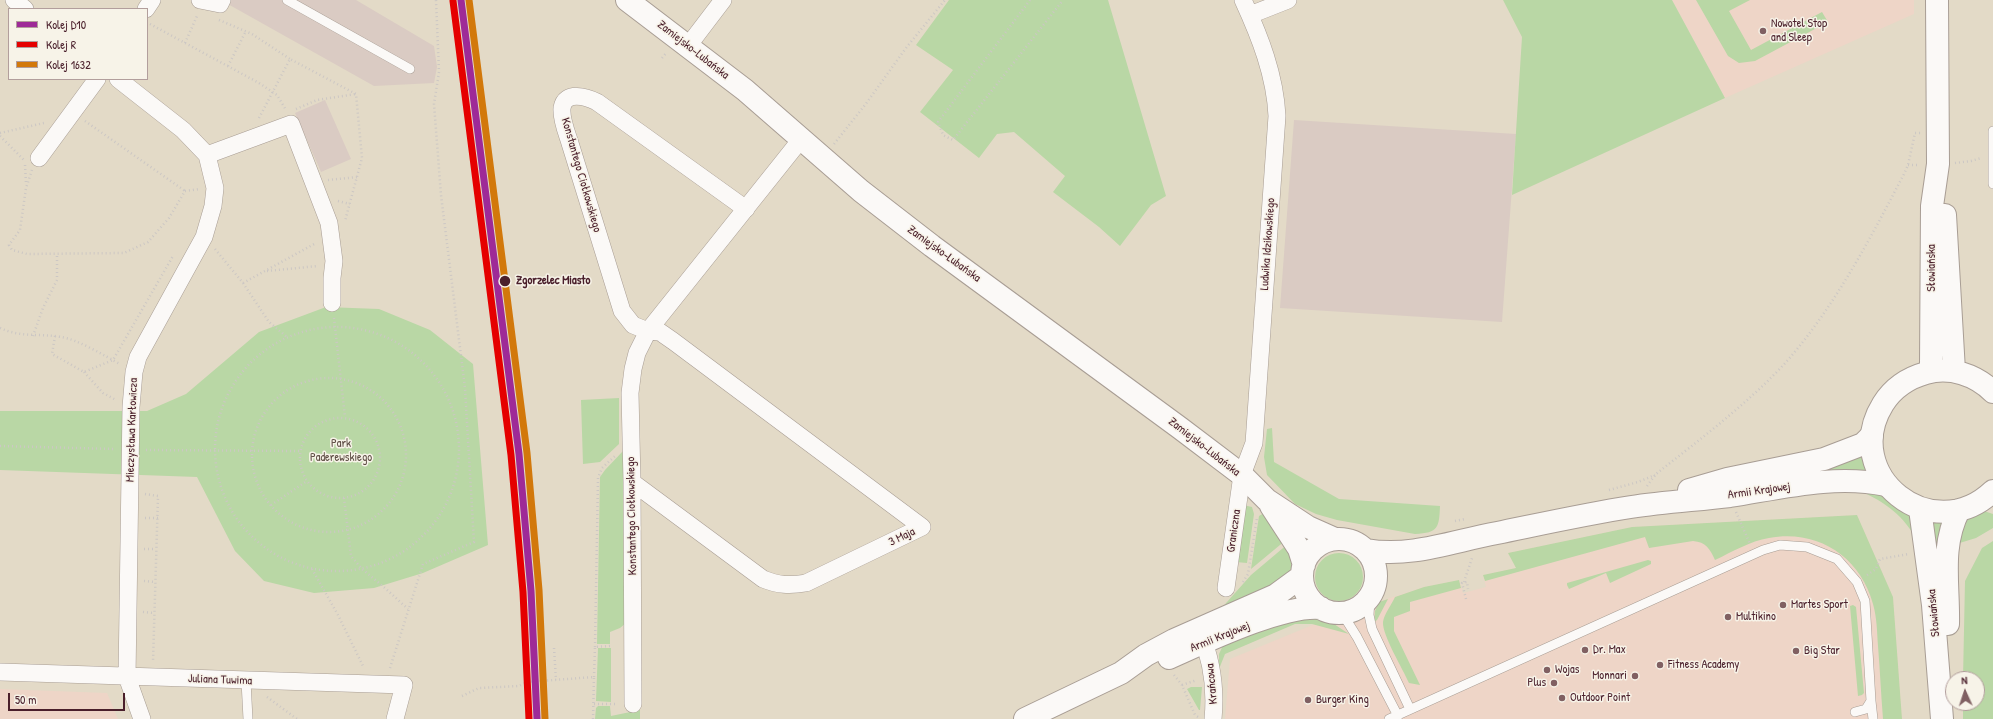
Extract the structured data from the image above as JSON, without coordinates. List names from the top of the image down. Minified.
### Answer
{"streets":{"main road":["Zamiejsko-Lubańska","Słowiańska","Armii Krajowej"],"street":["Konstantego Ciołkowskiego","Ludwika Idzikowskiego","Mieczysława Karłowicza","Graniczna","3 Maja","Juliana Tuwima","Krańcowa"]},"crossings":[["Zamiejsko-Lubańska","Konstantego Ciołkowskiego"],["Zamiejsko-Lubańska","Ludwika Idzikowskiego"],["Zamiejsko-Lubańska","Armii Krajowej"],["Zamiejsko-Lubańska","Graniczna"],["Konstantego Ciołkowskiego","3 Maja"],["Ludwika Idzikowskiego","Graniczna"],["Mieczysława Karłowicza","Juliana Tuwima"],["Armii Krajowej","Krańcowa"]],"parks":["Park Paderewskiego"],"places":["Nowotel Stop and Sleep","Zgorzelec Miasto","Martes Sport","Multikino","Dr. Max","Big Star","Fitness Academy","Wojas","Monnari","Plus","Outdoor Point","Burger King"],"lines":["rail line D10","rail line 1632","rail line R"],"legend":["Kolej D10","Kolej R","Kolej 1632"],"scale_bar":"50 m","north":"top"}
